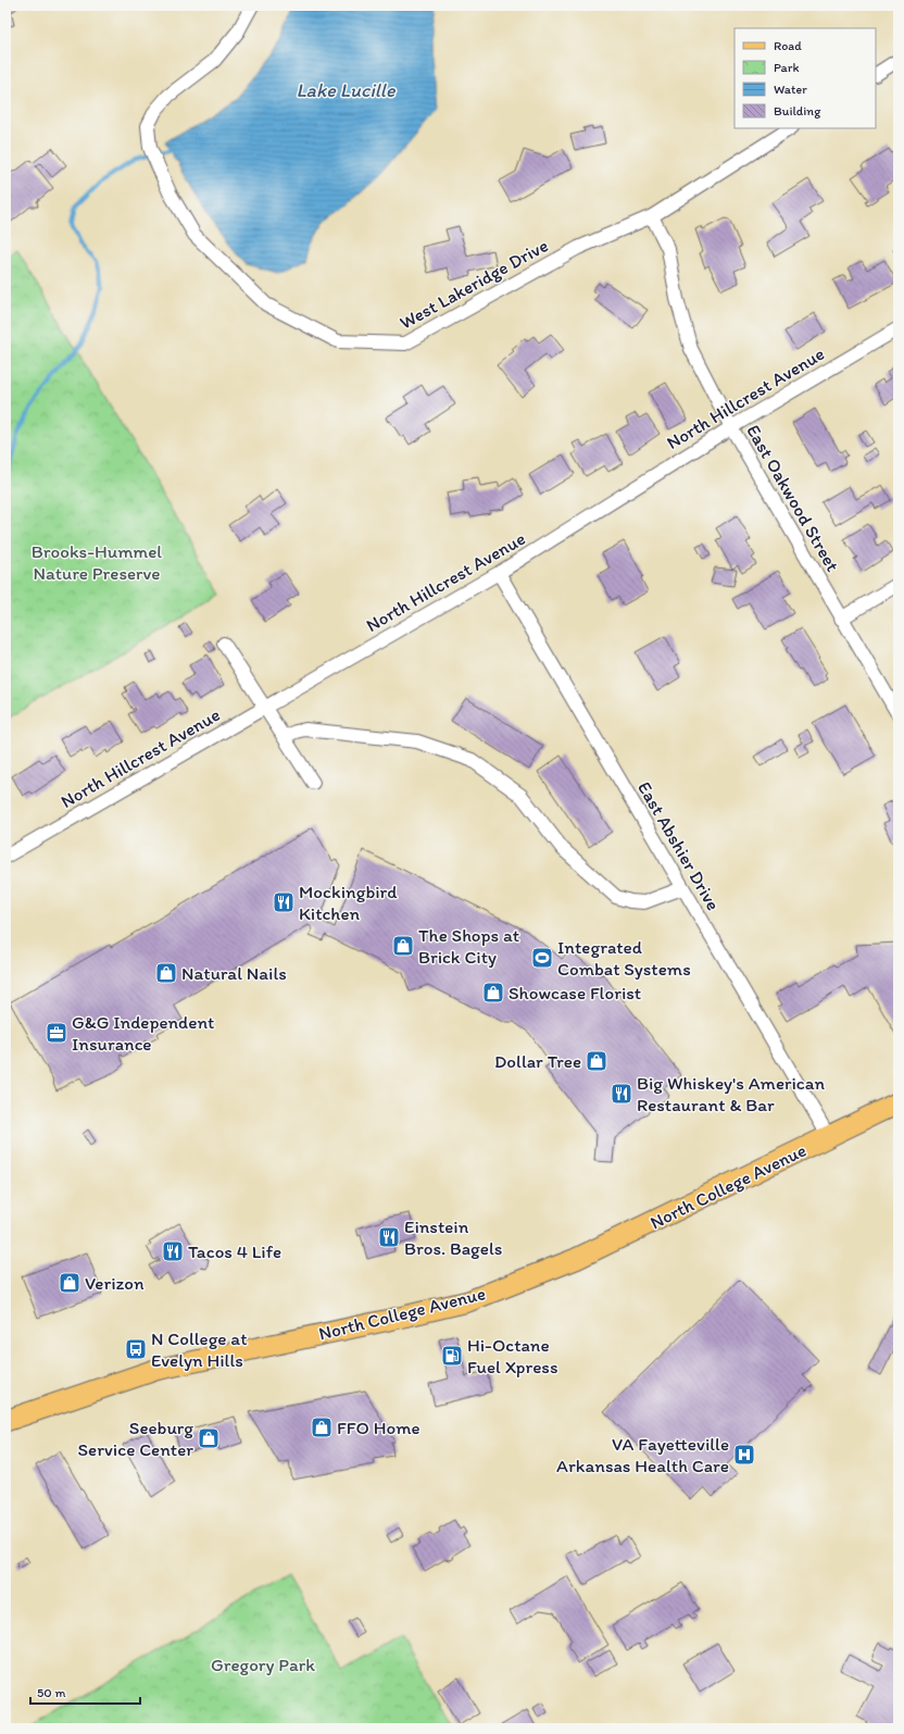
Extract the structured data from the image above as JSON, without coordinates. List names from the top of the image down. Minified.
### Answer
{"streets":{"main road":["North College Avenue"],"street":["West Lakeridge Drive","North Hillcrest Avenue","East Oakwood Street","East Abshier Drive"]},"crossings":[["West Lakeridge Drive","East Oakwood Street"],["North Hillcrest Avenue","East Oakwood Street"],["North Hillcrest Avenue","East Abshier Drive"],["East Abshier Drive","North College Avenue"]],"water":["Lake Lucille"],"parks":["Brooks-Hummel Nature Preserve","Gregory Park"],"places":{"restaurant":["Mockingbird Kitchen","Big Whiskey's American Restaurant & Bar","Einstein Bros. Bagels","Tacos 4 Life"],"shop":["The Shops at Brick City","Natural Nails","Showcase Florist","Dollar Tree","Verizon","FFO Home","Seeburg Service Center"],"sports":["Integrated Combat Systems"],"office":["G&G Independent Insurance"],"bus stop":["N College at Evelyn Hills"],"fuel station":["Hi-Octane Fuel Xpress"],"hospital":["VA Fayetteville Arkansas Health Care"]},"legend":["Road","Park","Water","Building"],"scale_bar":"50 m"}
